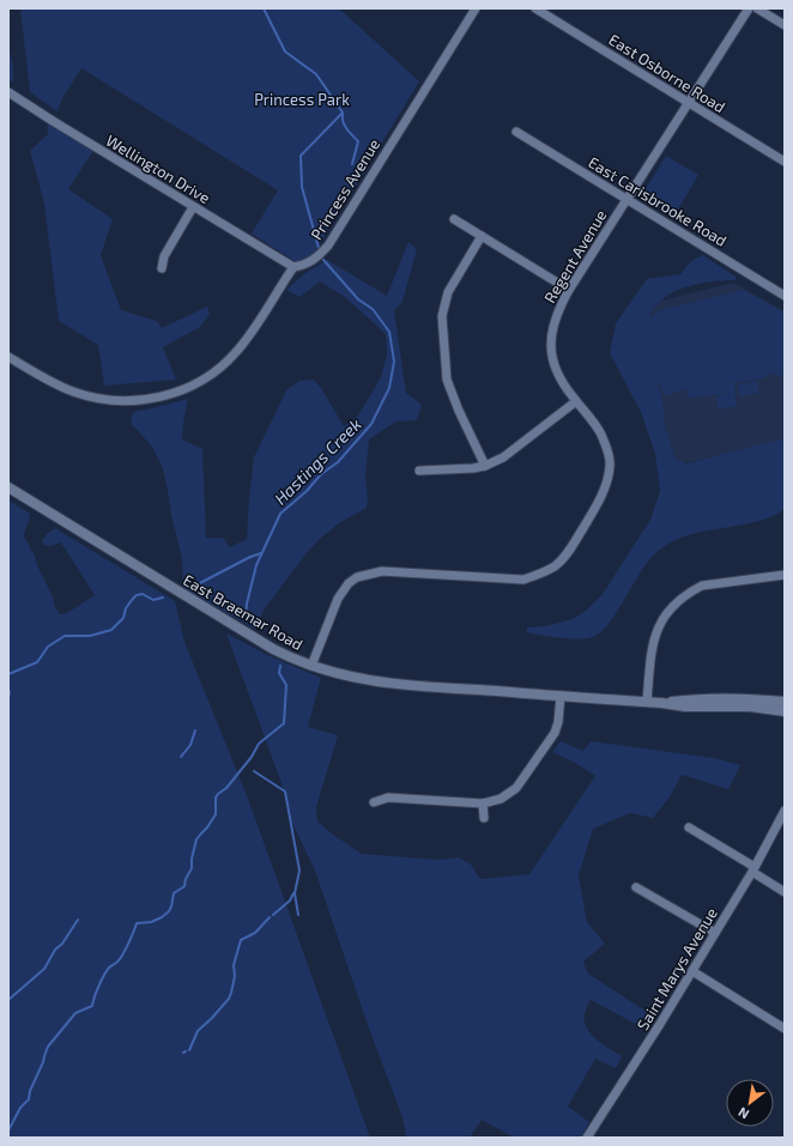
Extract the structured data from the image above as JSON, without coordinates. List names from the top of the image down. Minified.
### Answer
{"streets":{"street":["East Osborne Road","Wellington Drive","Princess Avenue","East Carisbrooke Road","Regent Avenue","East Braemar Road","Saint Marys Avenue"]},"crossings":[["East Osborne Road","Regent Avenue"],["Wellington Drive","Princess Avenue"],["East Carisbrooke Road","Regent Avenue"],["Regent Avenue","East Braemar Road"]],"water":["Hastings Creek"],"parks":["Princess Park"],"north":"bottom left"}
